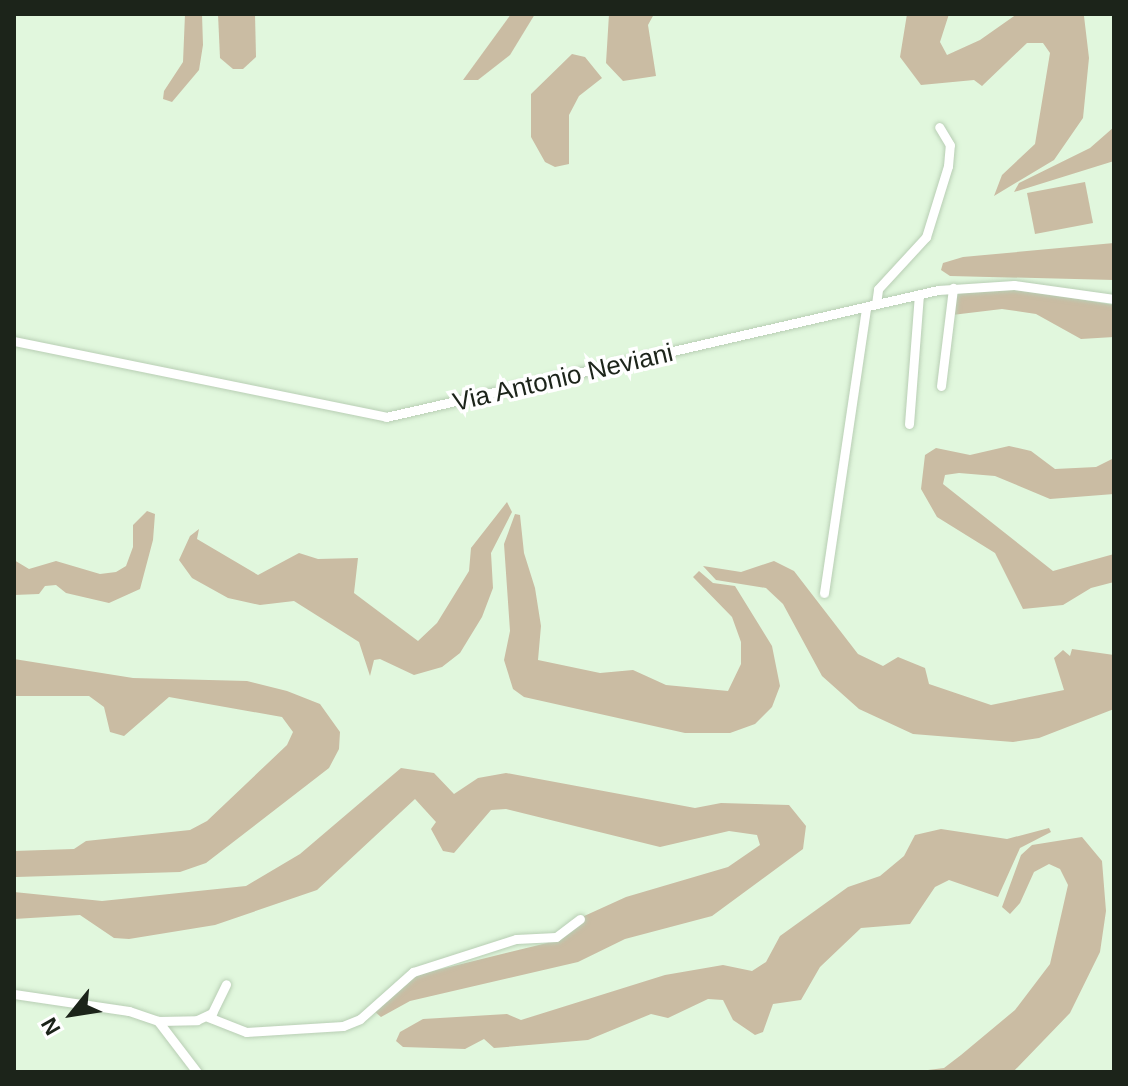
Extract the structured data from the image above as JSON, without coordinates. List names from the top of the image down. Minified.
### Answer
{"streets":{"street":["Via Antonio Neviani"]},"north":"bottom left"}
